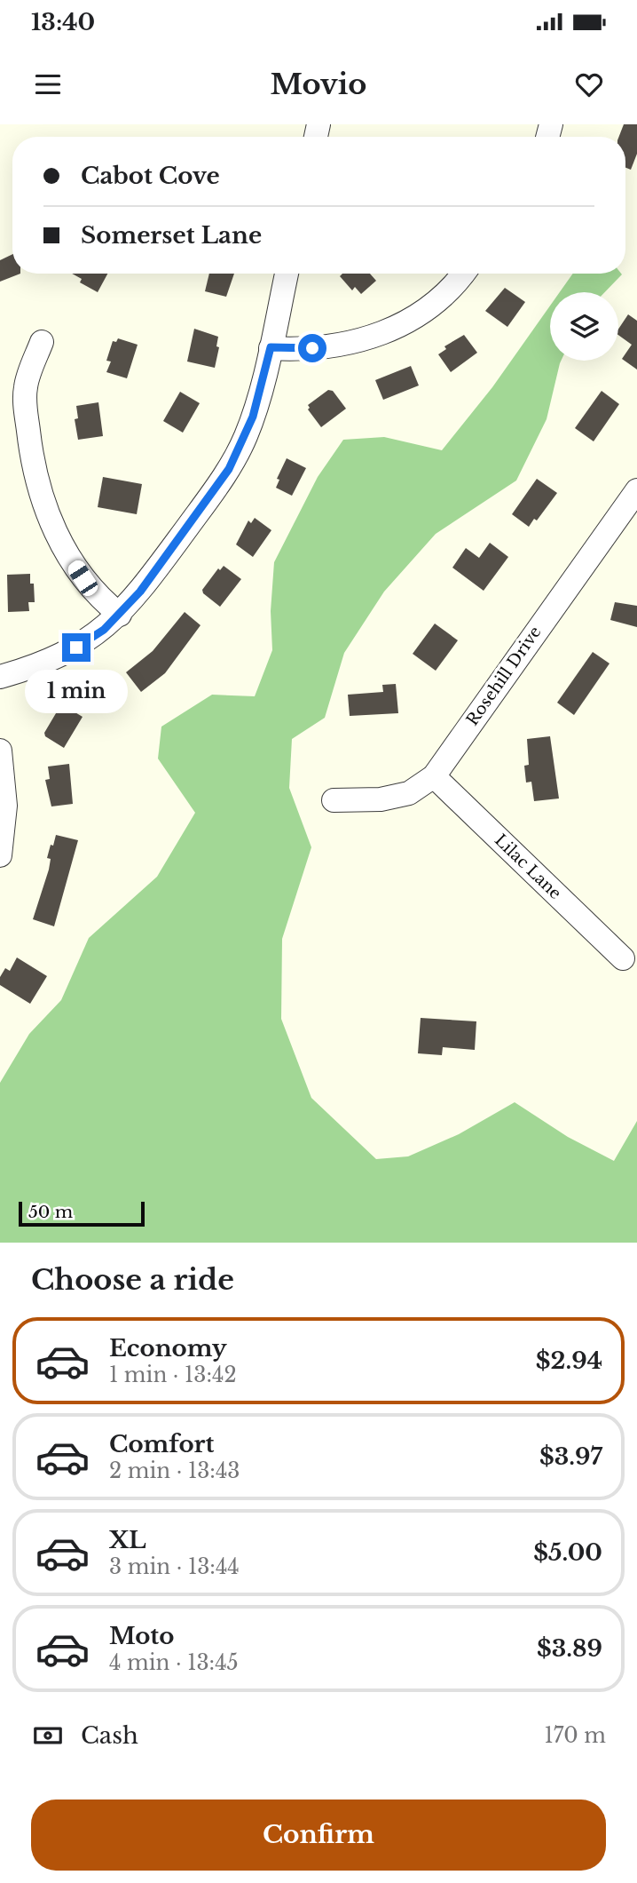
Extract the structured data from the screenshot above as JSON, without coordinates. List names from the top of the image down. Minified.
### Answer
{"streets":{"street":["Rosehill Drive","Lilac Lane"]},"crossings":[["Rosehill Drive","Lilac Lane"]],"scale_bar":"50 m","page":{"status":"13:40","header":"Movio","banner":["Cabot Cove","Somerset Lane"],"bubble":"1 min","scale":"50 m","heading":"Choose a ride","list":[{"name":"Economy","note":"1 min · 13:42","value":"$2.94"},{"name":"Comfort","note":"2 min · 13:43","value":"$3.97"},{"name":"XL","note":"3 min · 13:44","value":"$5.00"},{"name":"Moto","note":"4 min · 13:45","value":"$3.89"}],"pay":["Cash","170 m"],"buttons":"Confirm"}}
